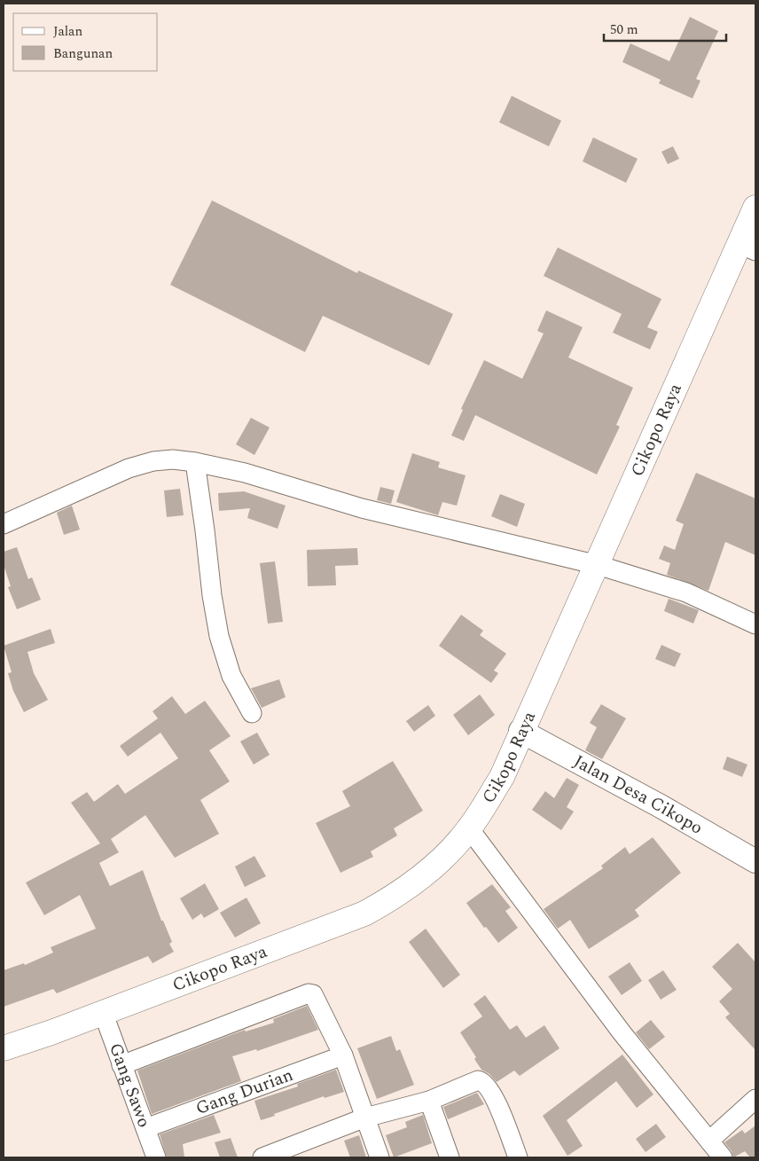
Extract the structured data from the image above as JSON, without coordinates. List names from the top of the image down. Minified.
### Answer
{"streets":{"highway":["Cikopo Raya"],"main road":["Jalan Desa Cikopo"],"street":["Gang Sawo","Gang Durian"]},"crossings":[["Cikopo Raya","Jalan Desa Cikopo"],["Cikopo Raya","Gang Sawo"],["Gang Sawo","Gang Durian"]],"legend":["Jalan","Bangunan"],"scale_bar":"50 m"}
